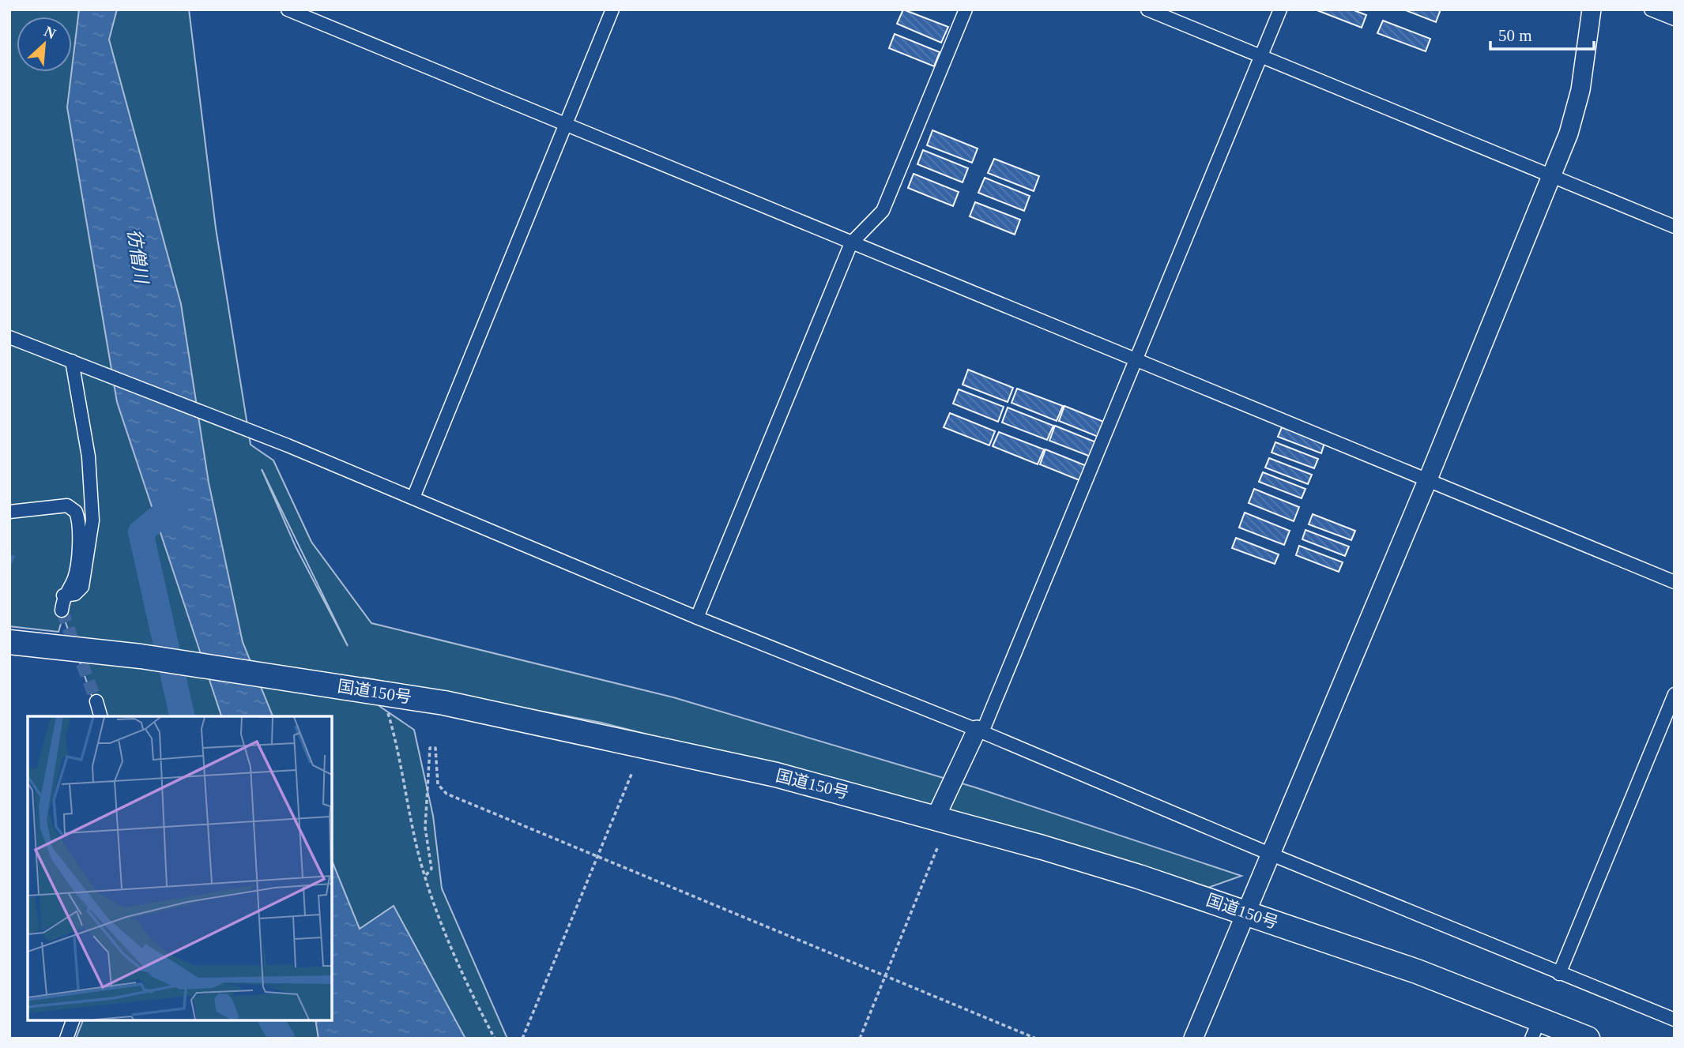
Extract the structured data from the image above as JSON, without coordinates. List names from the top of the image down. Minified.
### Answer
{"streets":{"highway":["国道150号"]},"water":["彷僧川"],"scale_bar":"50 m","north":"top right"}
